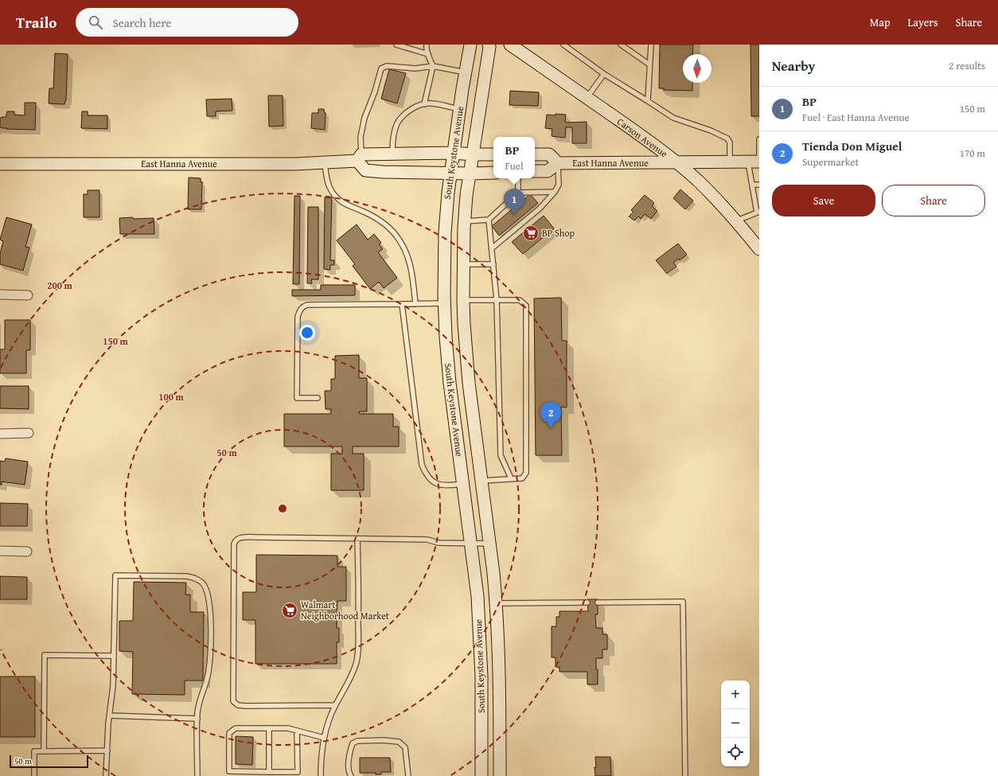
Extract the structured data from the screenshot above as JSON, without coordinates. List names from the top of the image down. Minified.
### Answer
{"streets":{"main road":["Carson Avenue","South Keystone Avenue","East Hanna Avenue"]},"crossings":[["Carson Avenue","East Hanna Avenue"],["South Keystone Avenue","East Hanna Avenue"]],"places":{"supermarket":["BP Shop","Walmart Neighborhood Market"]},"scale_bar":"50 m","north":"bottom","page":{"header":"Trailo","search":"Search here","nav":["Map","Layers","Share"],"heading":["Nearby","2 results"],"list":[{"mark":"1","name":"BP","note":"Fuel · East Hanna Avenue","value":"150 m"},{"mark":"2","name":"Tienda Don Miguel","note":"Supermarket","value":"170 m"}],"popup":["BP","Fuel"],"buttons":["Save","Share"],"pins":["1","2"],"map_buttons":["+","−"],"scale":"50 m"},"rings":["200 m","150 m","100 m","50 m"]}
